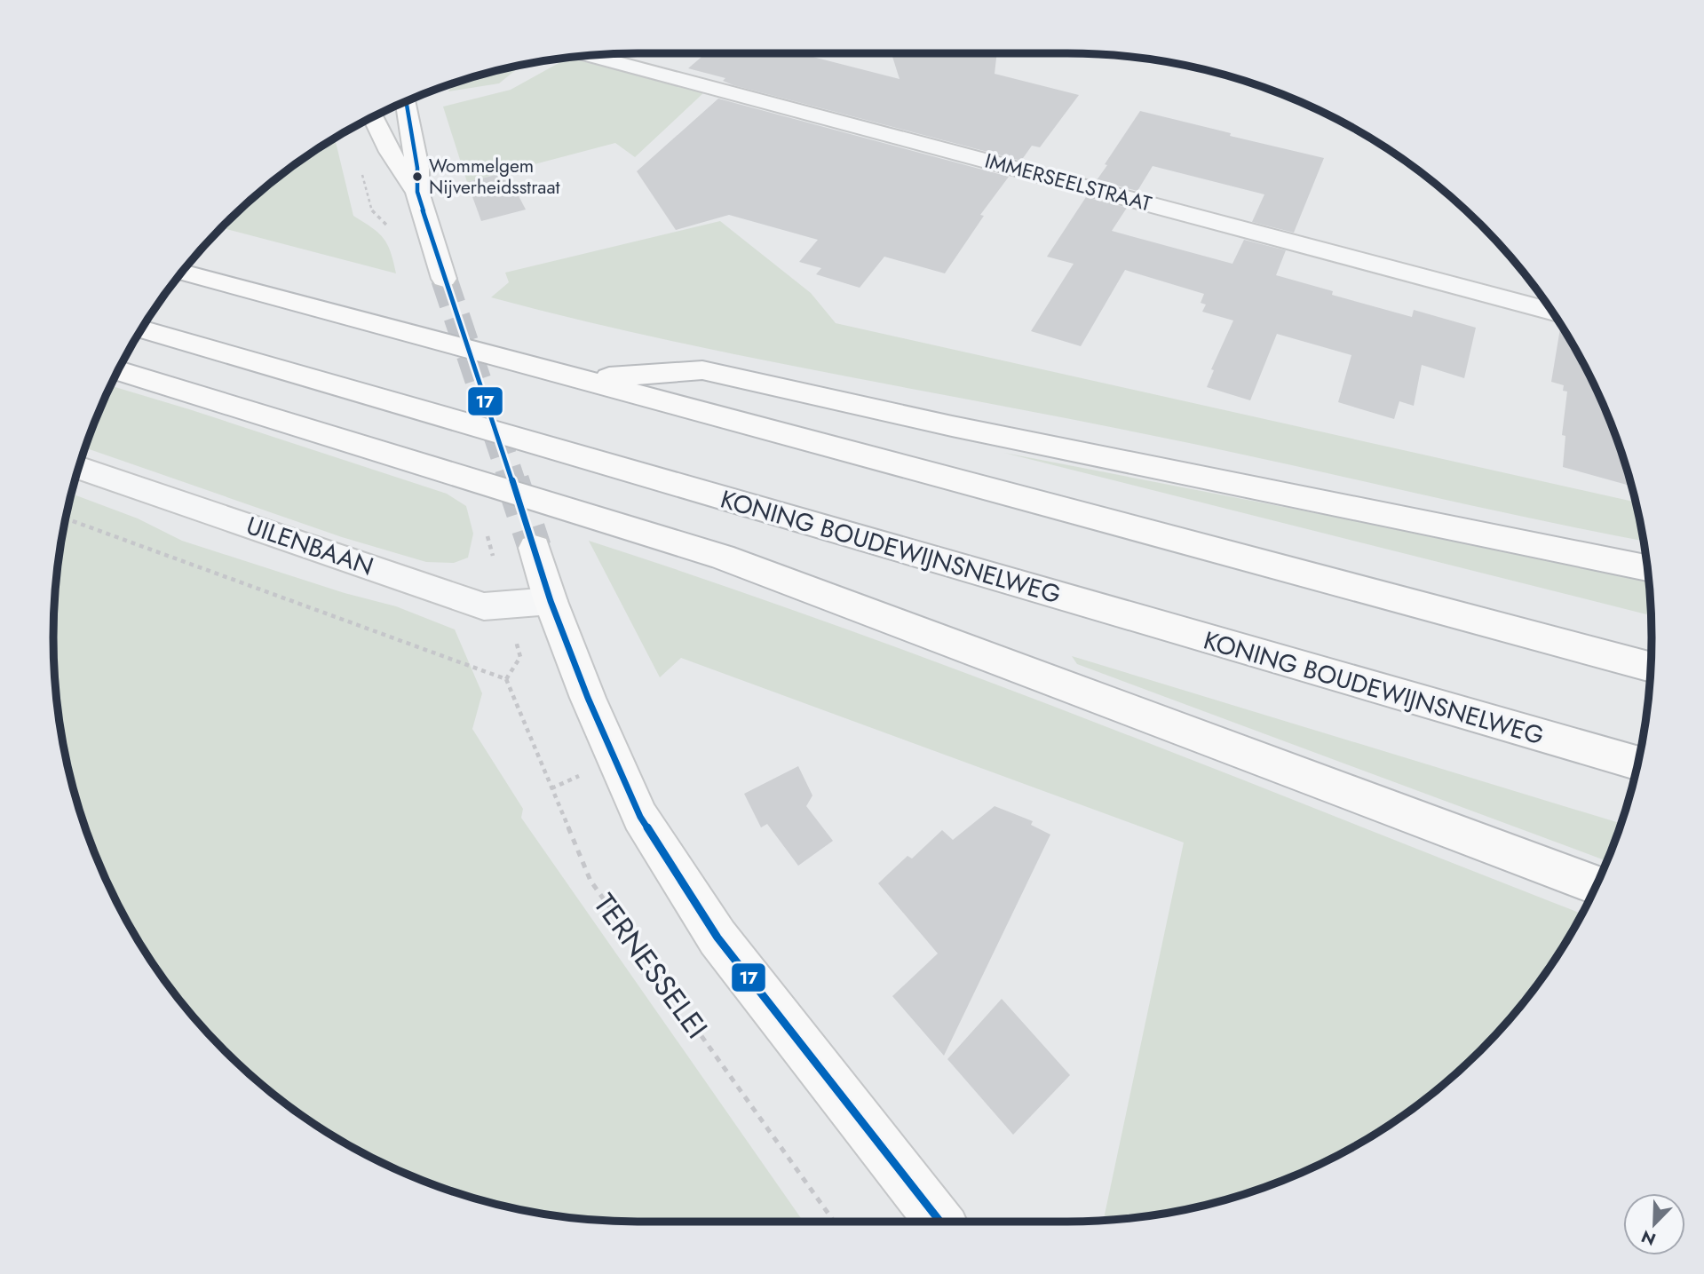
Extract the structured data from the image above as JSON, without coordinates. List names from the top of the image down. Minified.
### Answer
{"streets":{"main road":["KONING BOUDEWIJNSNELWEG"],"street":["IMMERSEELSTRAAT","UILENBAAN"],"path":["TERNESSELEI"]},"places":["Wommelgem Nijverheidsstraat"],"lines":["transit line 17"],"north":"bottom left"}
